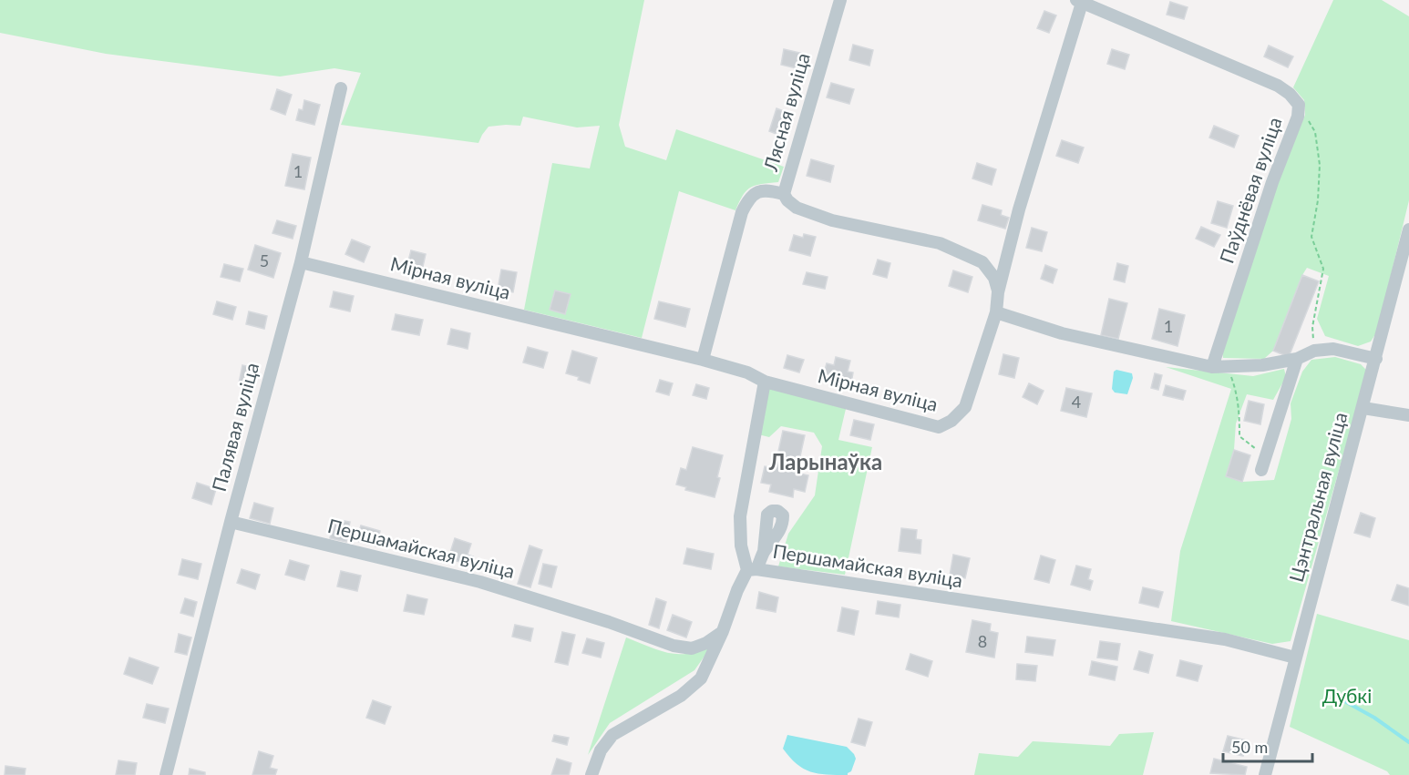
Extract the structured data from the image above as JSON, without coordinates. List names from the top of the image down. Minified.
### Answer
{"streets":{"street":["Лясная вуліца","Паўднёвая вуліца","Мірная вуліца","Палявая вуліца","Цэнтральная вуліца","Першамайская вуліца"]},"crossings":[["Лясная вуліца","Мірная вуліца"],["Мірная вуліца","Палявая вуліца"],["Палявая вуліца","Першамайская вуліца"],["Цэнтральная вуліца","Першамайская вуліца"]],"districts":["Ларынаўка"],"parks":["Дубкі"],"house_numbers":["1","5","1","4","8"],"scale_bar":"50 m"}
